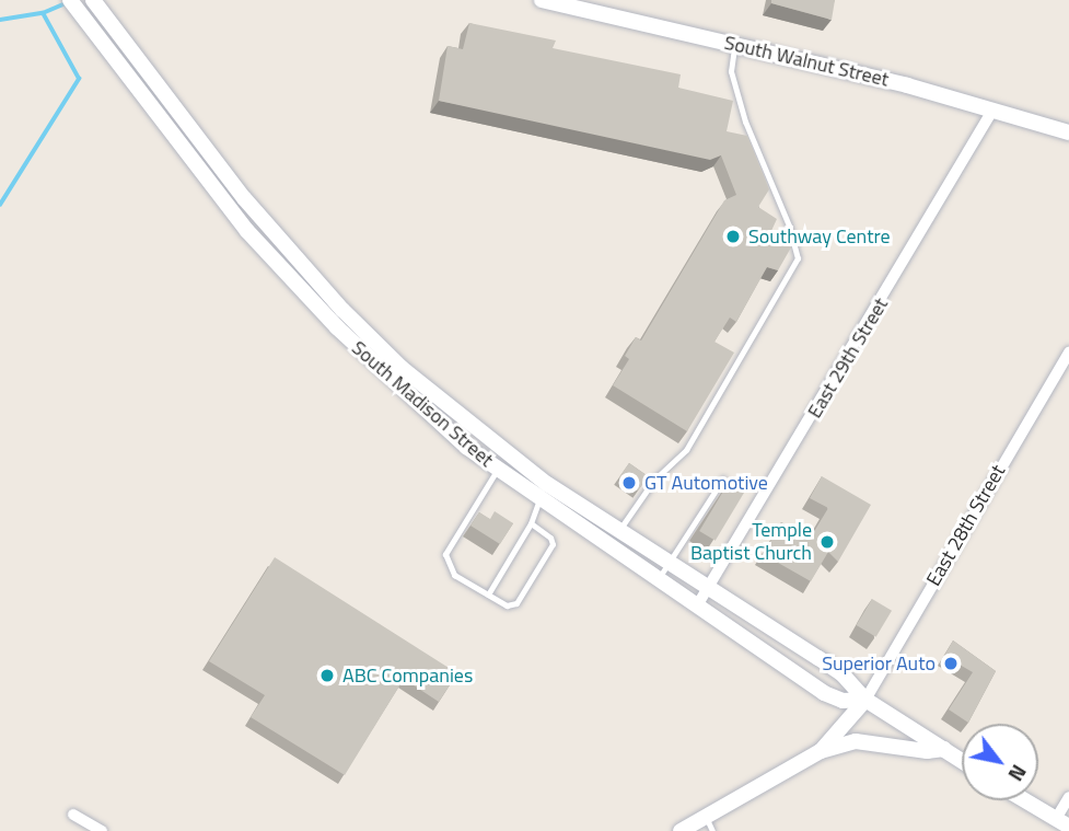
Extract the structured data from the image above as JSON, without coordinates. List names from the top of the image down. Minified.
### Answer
{"streets":{"main road":["South Walnut Street","South Madison Street"],"street":["East 29th Street","East 28th Street"]},"crossings":[["South Walnut Street","East 29th Street"],["East 29th Street","South Madison Street"],["South Madison Street","East 28th Street"]],"places":["Southway Centre","GT Automotive","Temple Baptist Church","Superior Auto","ABC Companies"],"north":"bottom right"}
